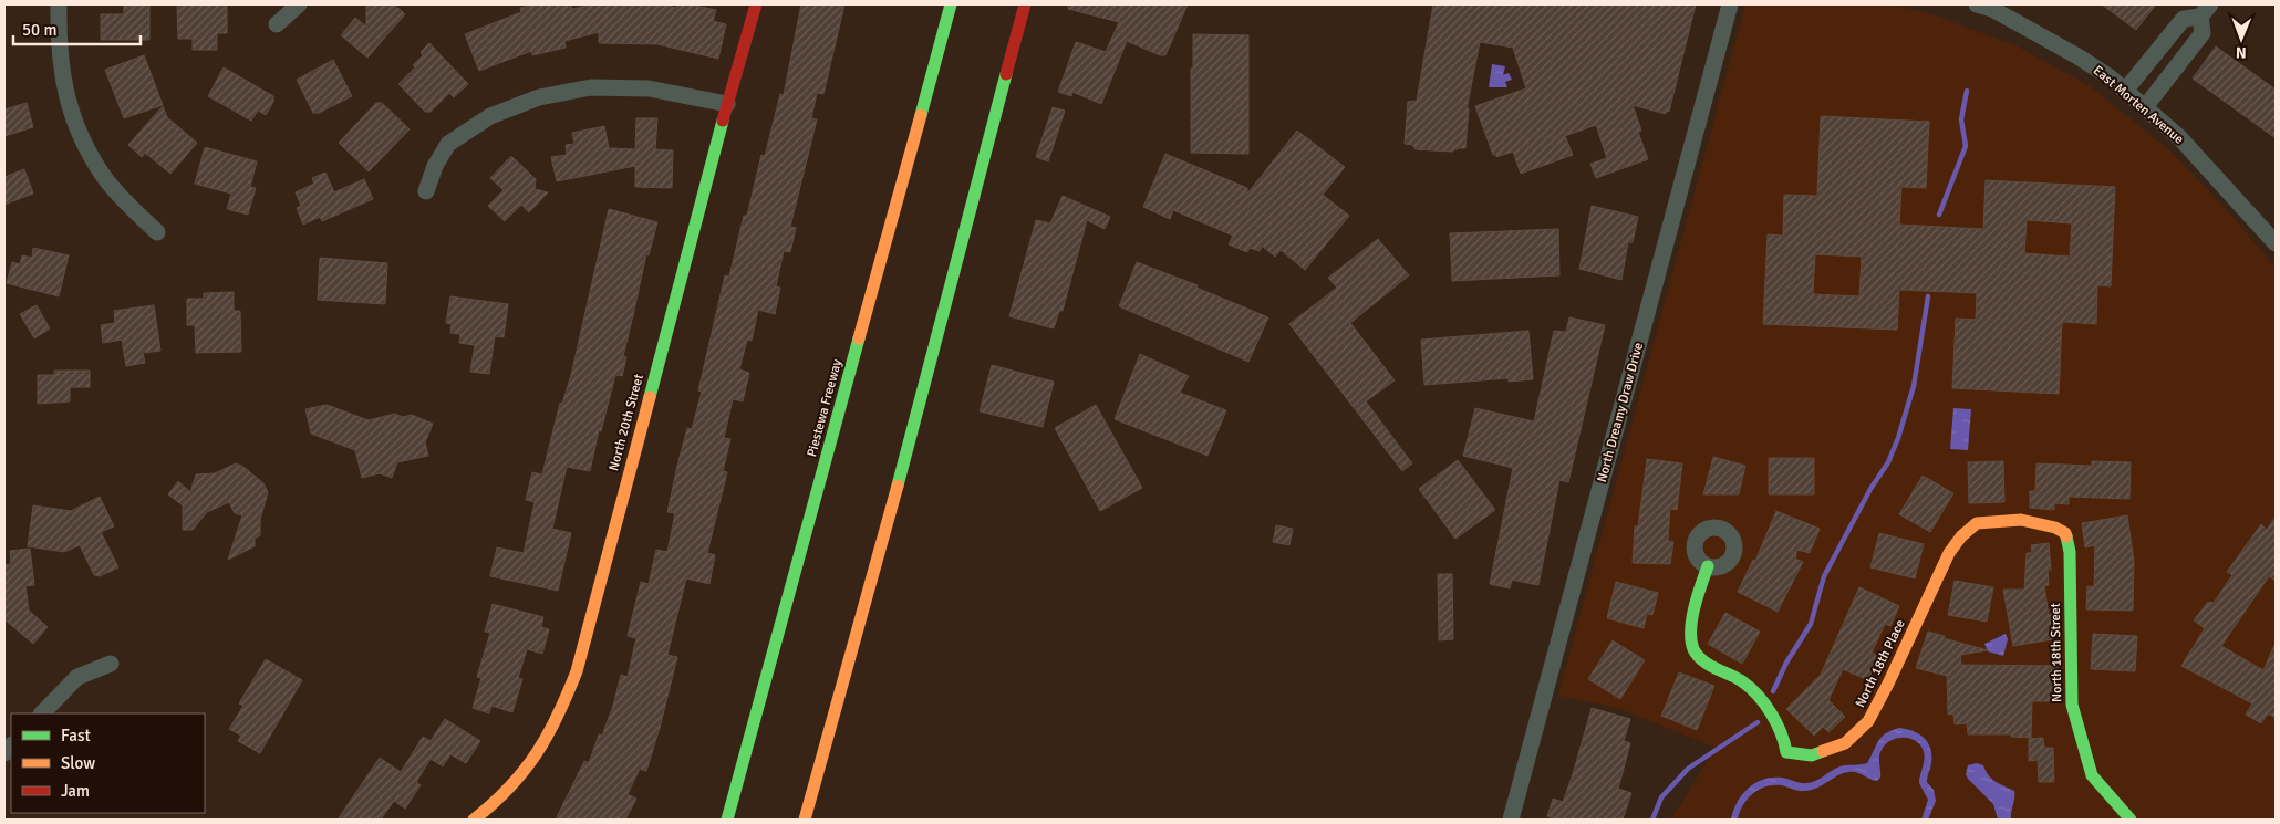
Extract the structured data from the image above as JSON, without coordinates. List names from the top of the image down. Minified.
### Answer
{"streets":{"main road":["Piestewa Freeway","North 20th Street","North 18th Street","North 18th Place"],"street":["East Morten Avenue","North Dreamy Draw Drive"]},"crossings":[["North 18th Street","North 18th Place"]],"legend":["Fast","Slow","Jam"],"scale_bar":"50 m","north":"bottom"}
